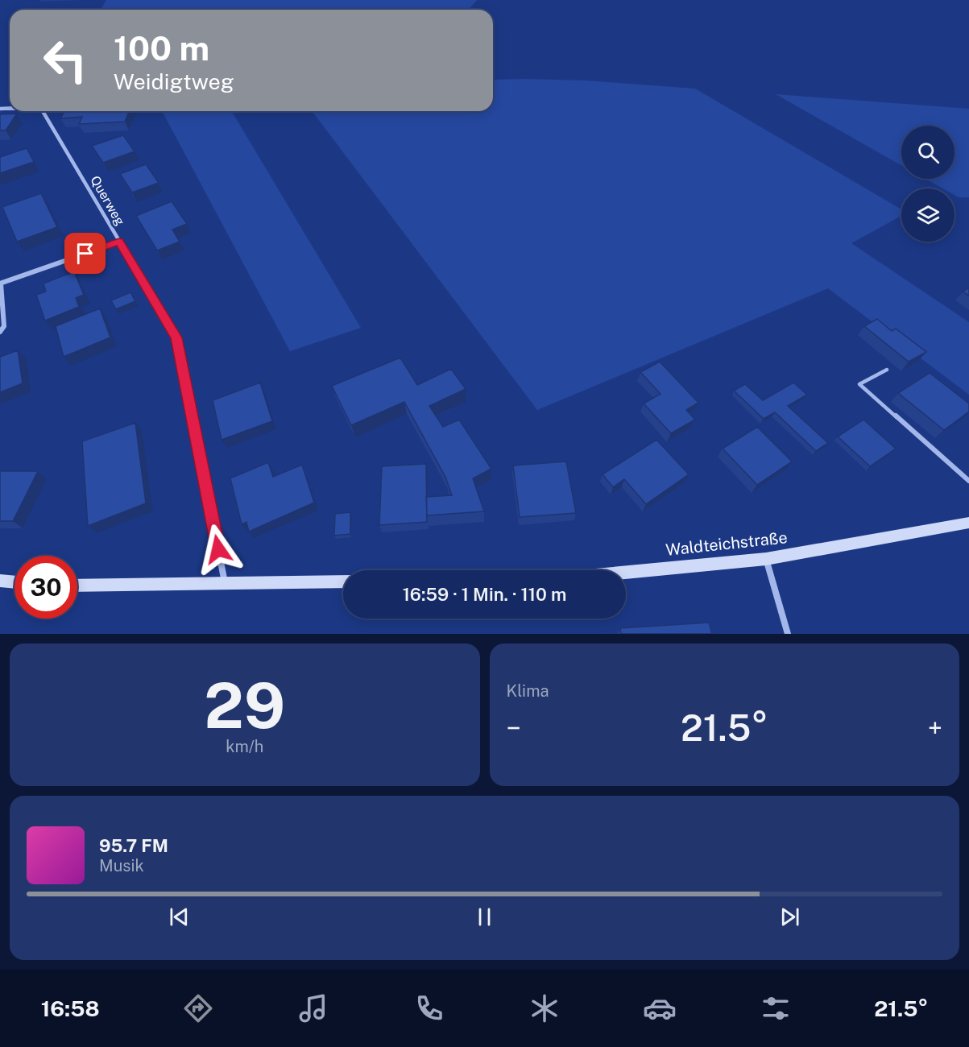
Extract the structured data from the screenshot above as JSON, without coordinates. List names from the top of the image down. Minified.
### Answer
{"streets":{"street":["Querweg","Waldteichstraße"]},"page":{"turn":["100 m","Weidigtweg"],"limit":"30","trip":"16:59 · 1 Min. · 110 m","tile":[["29","km/h"],"Klima"],"heat":["−","21.5°","+"],"song":["95.7 FM","Musik"],"tabs":["16:58","21.5°"]}}
